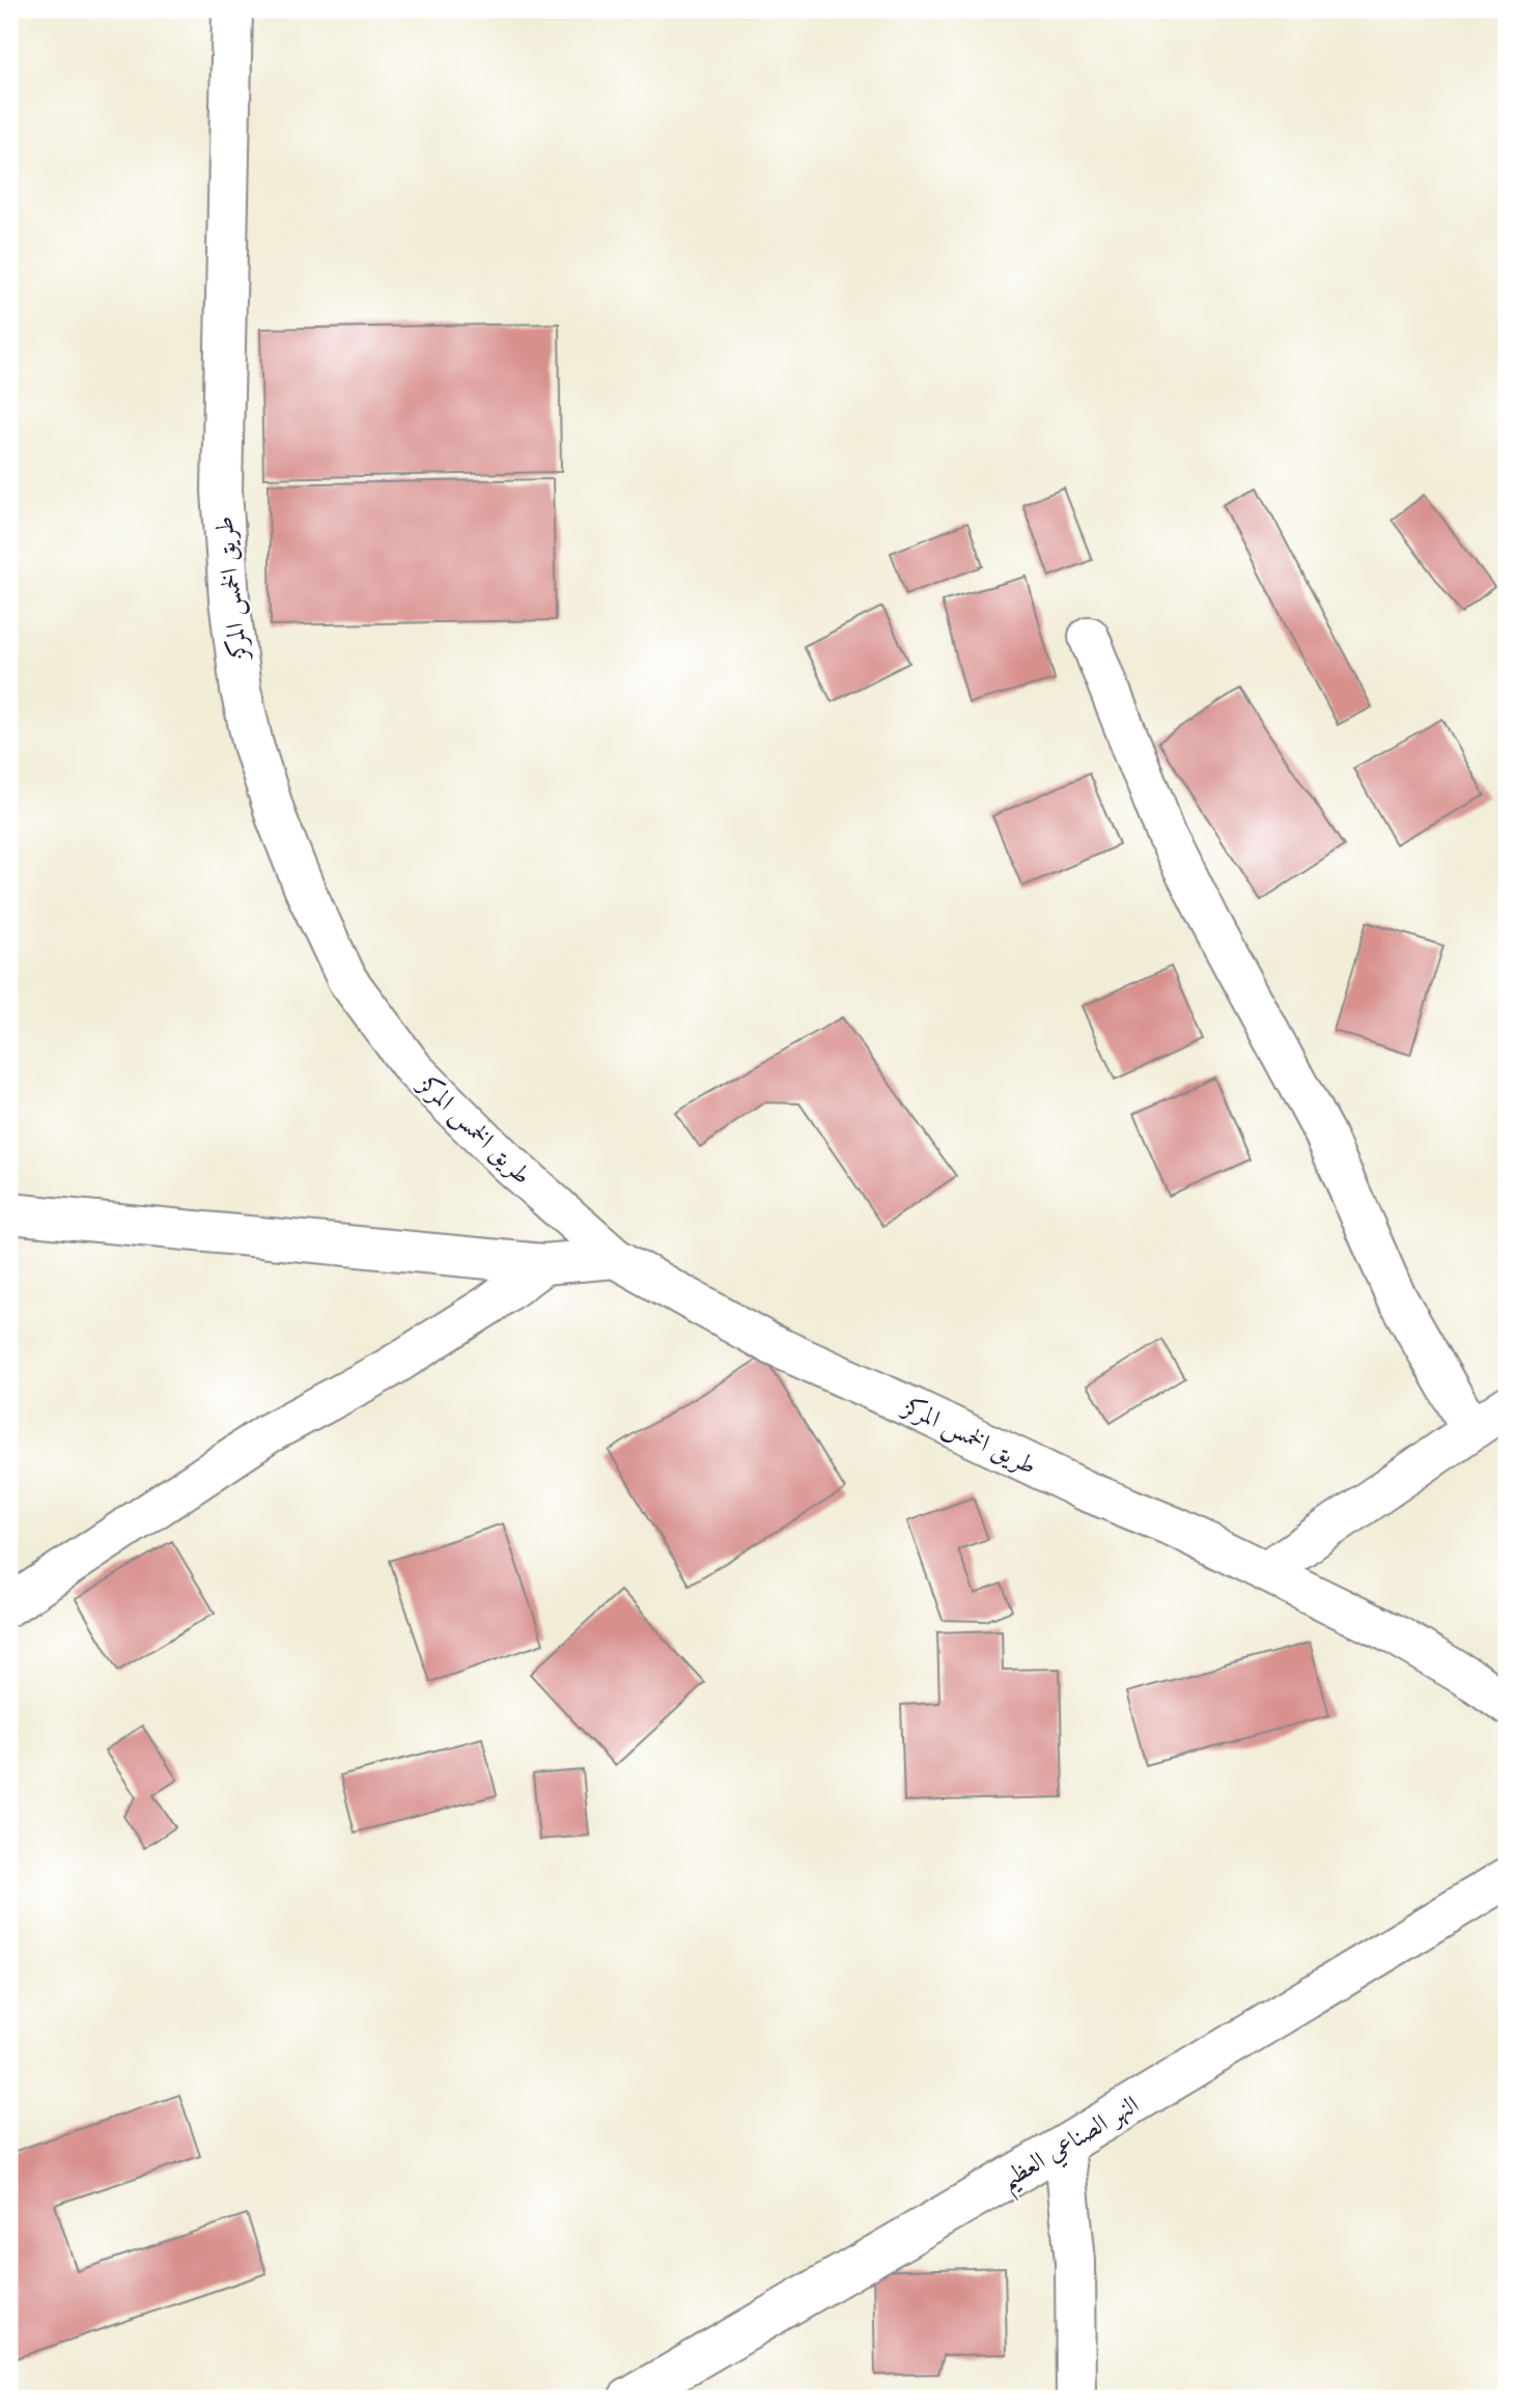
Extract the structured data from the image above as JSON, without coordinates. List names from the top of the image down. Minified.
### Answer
{"streets":{"street":["طريق الخمس المركز","النهر الصناعي العظيم"]}}
